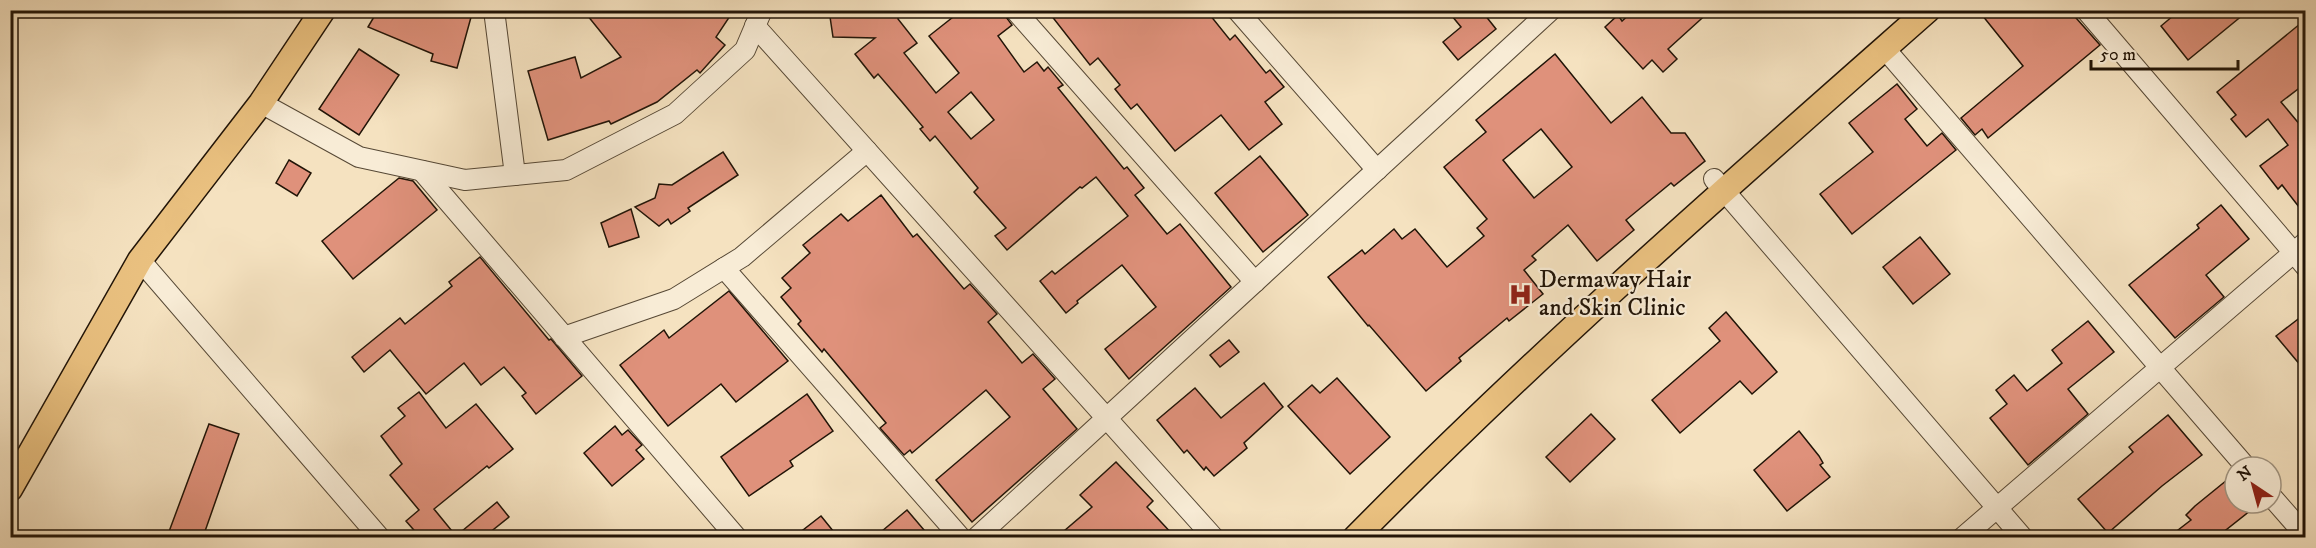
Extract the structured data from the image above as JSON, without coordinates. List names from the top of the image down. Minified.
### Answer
{"places":{"hospital":["Dermaway Hair and Skin Clinic"]},"scale_bar":"50 m","north":"top left"}
